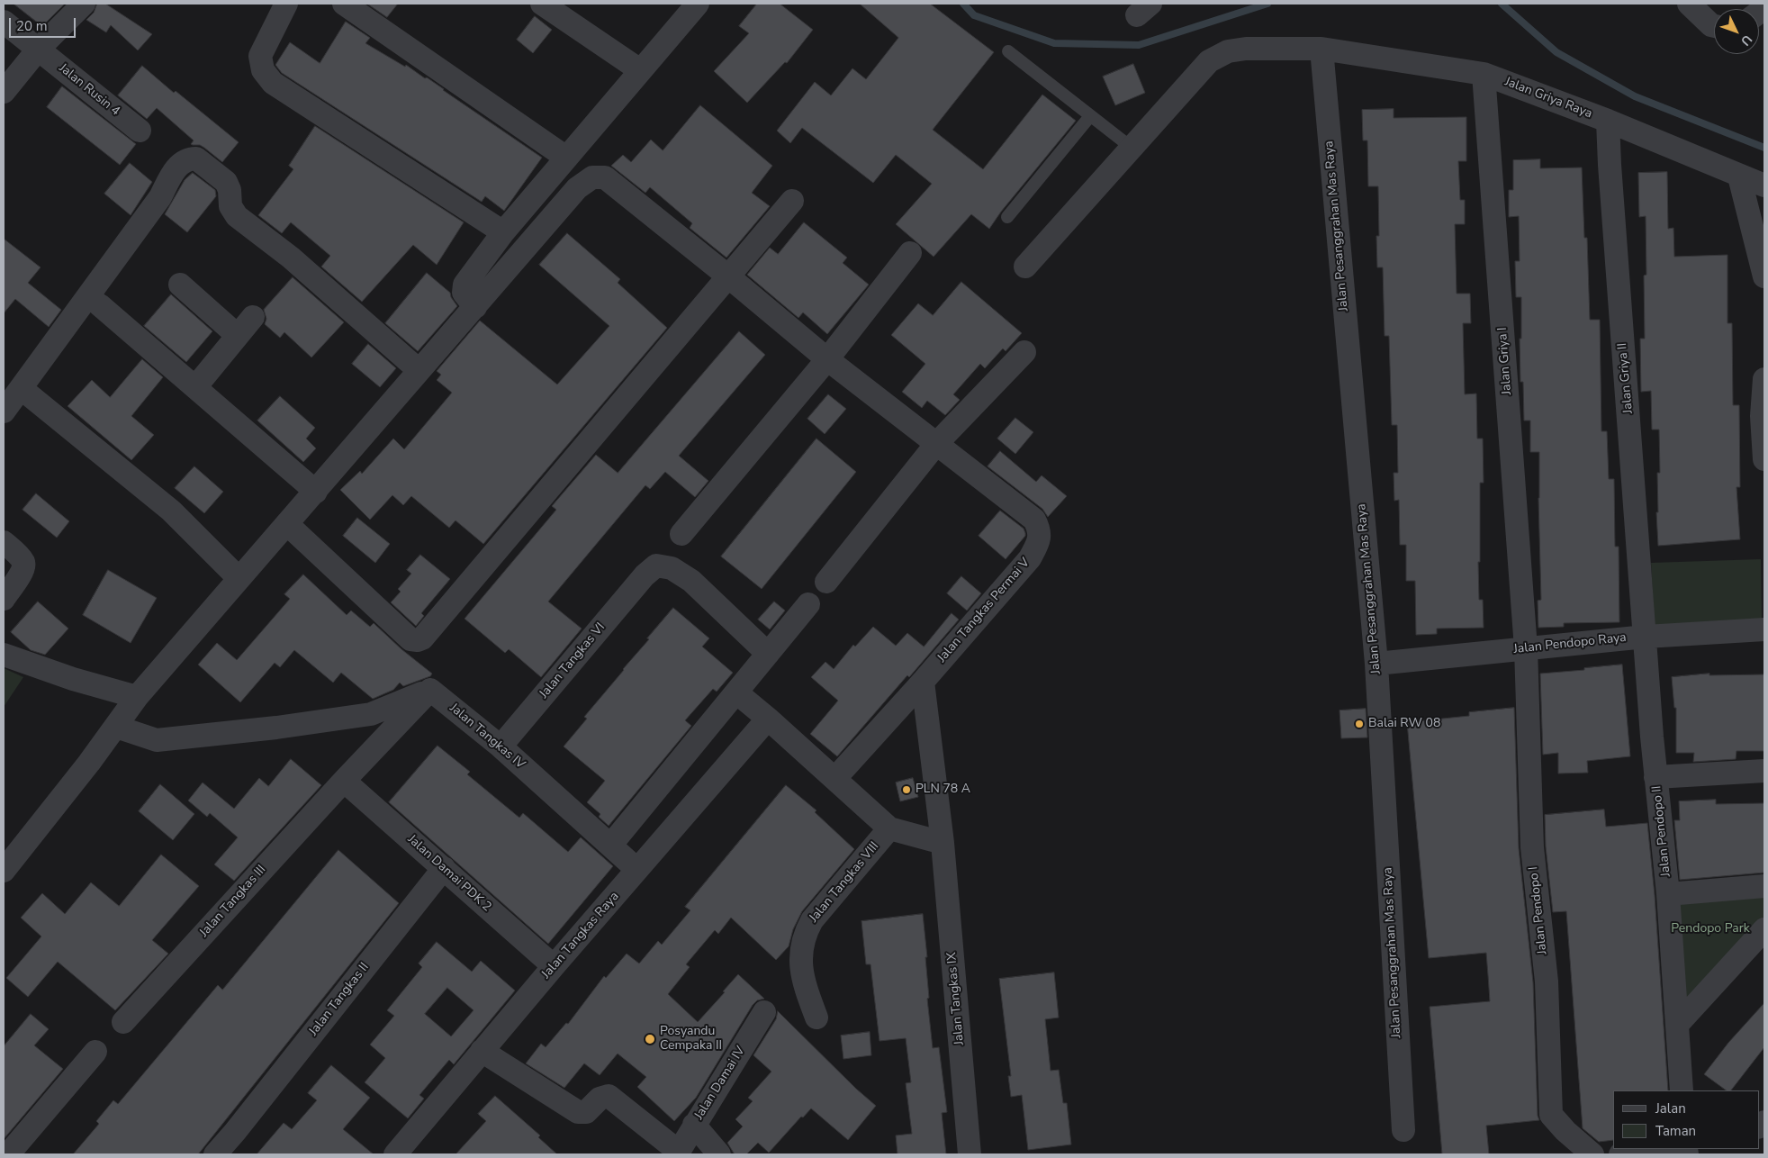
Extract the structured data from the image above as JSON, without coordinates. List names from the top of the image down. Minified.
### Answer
{"streets":{"street":["Jalan Rusin 4","Jalan Griya Raya","Jalan Pesanggrahan Mas Raya","Jalan Griya I","Jalan Griya II","Jalan Tangkas Permai V","Jalan Pendopo Raya","Jalan Tangkas VI","Jalan Tangkas IV","Jalan Pendopo II","Jalan Damai PDK 2","Jalan Tangkas VIII","Jalan Tangkas III","Jalan Pendopo I","Jalan Tangkas Raya","Jalan Tangkas IX","Jalan Tangkas II","Jalan Damai IV"]},"crossings":[["Jalan Griya Raya","Jalan Pesanggrahan Mas Raya"],["Jalan Griya Raya","Jalan Griya I"],["Jalan Griya Raya","Jalan Griya II"],["Jalan Pesanggrahan Mas Raya","Jalan Pendopo Raya"],["Jalan Griya I","Jalan Pendopo Raya"],["Jalan Griya I","Jalan Pendopo I"],["Jalan Griya II","Jalan Pendopo Raya"],["Jalan Griya II","Jalan Pendopo II"],["Jalan Pendopo Raya","Jalan Pendopo II"],["Jalan Pendopo Raya","Jalan Pendopo I"],["Jalan Tangkas VI","Jalan Tangkas IV"],["Jalan Tangkas IV","Jalan Tangkas Raya"],["Jalan Damai PDK 2","Jalan Tangkas III"],["Jalan Damai PDK 2","Jalan Tangkas Raya"],["Jalan Damai PDK 2","Jalan Tangkas II"]],"parks":["Pendopo Park"],"places":["Balai RW 08","PLN 78 A","Posyandu Cempaka II"],"legend":["Jalan","Taman"],"scale_bar":"20 m","north":"bottom right"}
